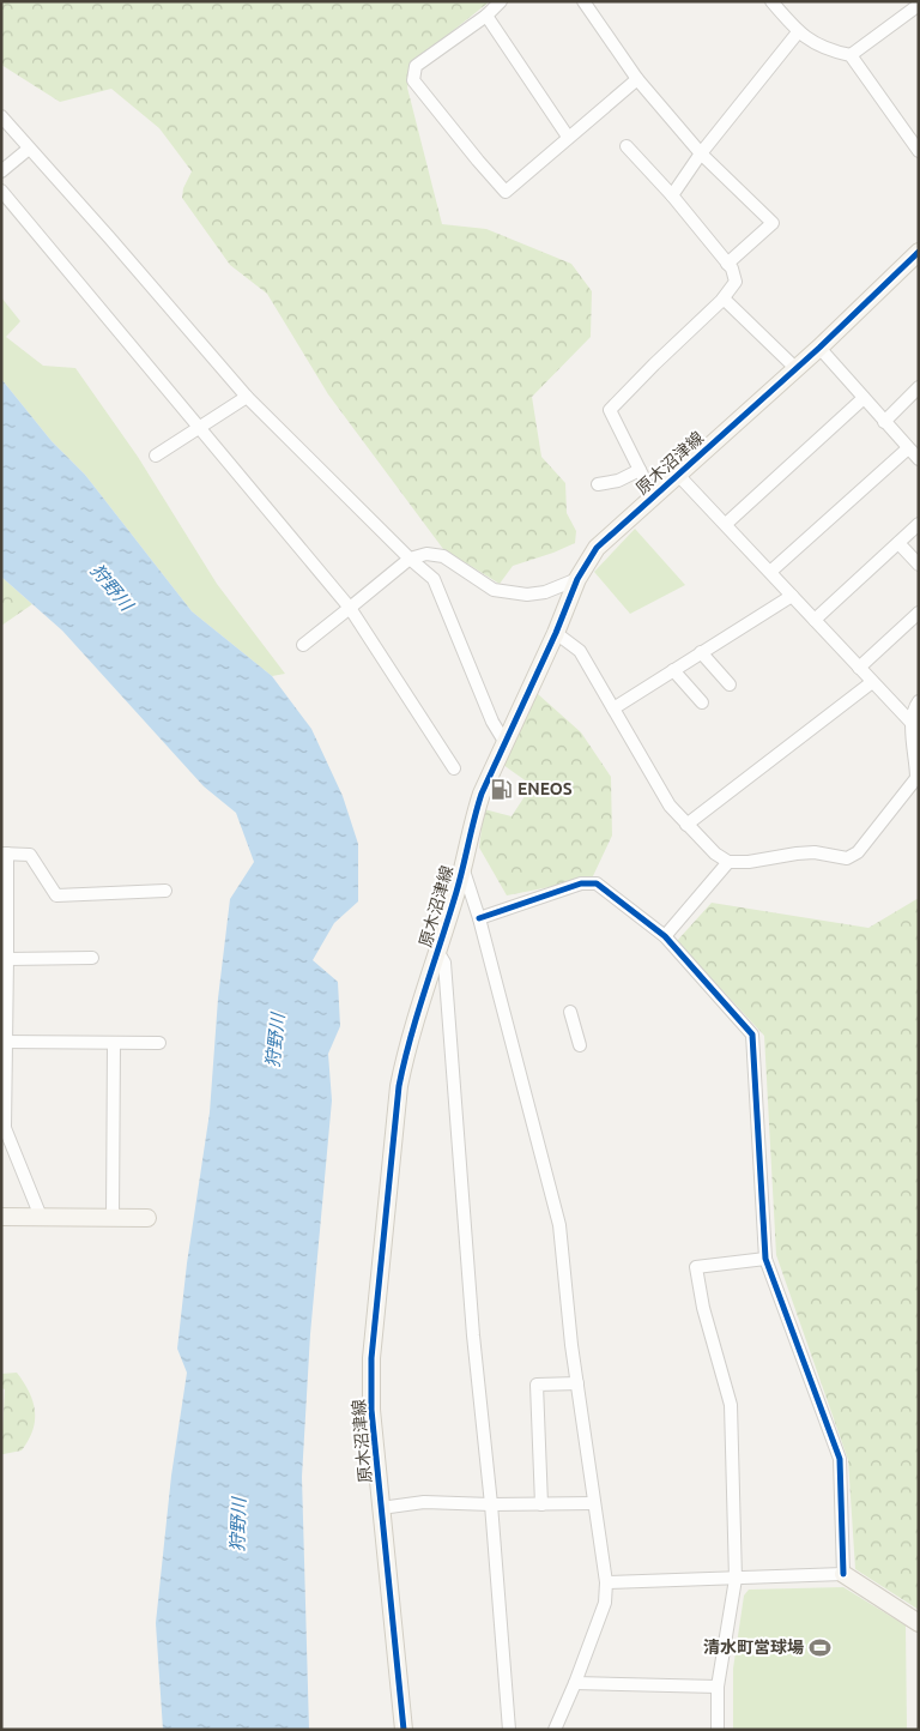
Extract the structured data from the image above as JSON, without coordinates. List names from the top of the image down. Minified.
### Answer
{"streets":{"main road":["原木沼津線"]},"water":["狩野川"],"places":{"fuel station":["ENEOS"],"sports":["清水町営球場"]}}
